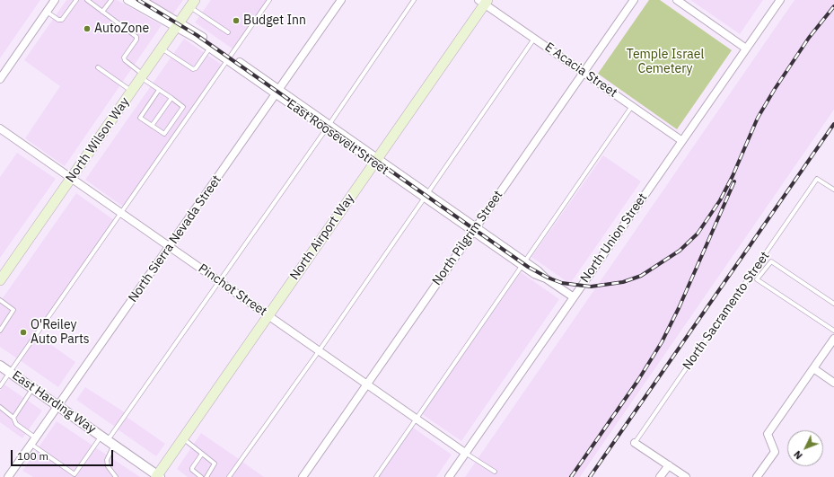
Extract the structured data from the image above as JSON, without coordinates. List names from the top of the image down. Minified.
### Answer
{"streets":{"main road":["North Wilson Way","North Airport Way"],"street":["E Acacia Street","East Roosevelt Street","North Pilgrim Street","North Union Street","North Sierra Nevada Street","Pinchot Street","East Harding Way"],"lane":["North Sacramento Street"]},"crossings":[["E Acacia Street","North Airport Way"],["E Acacia Street","North Pilgrim Street"],["E Acacia Street","North Union Street"],["East Roosevelt Street","North Wilson Way"],["East Roosevelt Street","North Airport Way"],["East Roosevelt Street","North Pilgrim Street"],["East Roosevelt Street","North Union Street"],["East Roosevelt Street","North Sierra Nevada Street"],["North Wilson Way","Pinchot Street"],["North Airport Way","Pinchot Street"],["North Airport Way","East Harding Way"],["North Pilgrim Street","Pinchot Street"],["North Union Street","Pinchot Street"],["North Sierra Nevada Street","Pinchot Street"],["North Sierra Nevada Street","East Harding Way"]],"parks":["Temple Israel Cemetery"],"places":["Budget Inn","AutoZone","O'Reiley Auto Parts"],"scale_bar":"100 m","north":"bottom left"}
